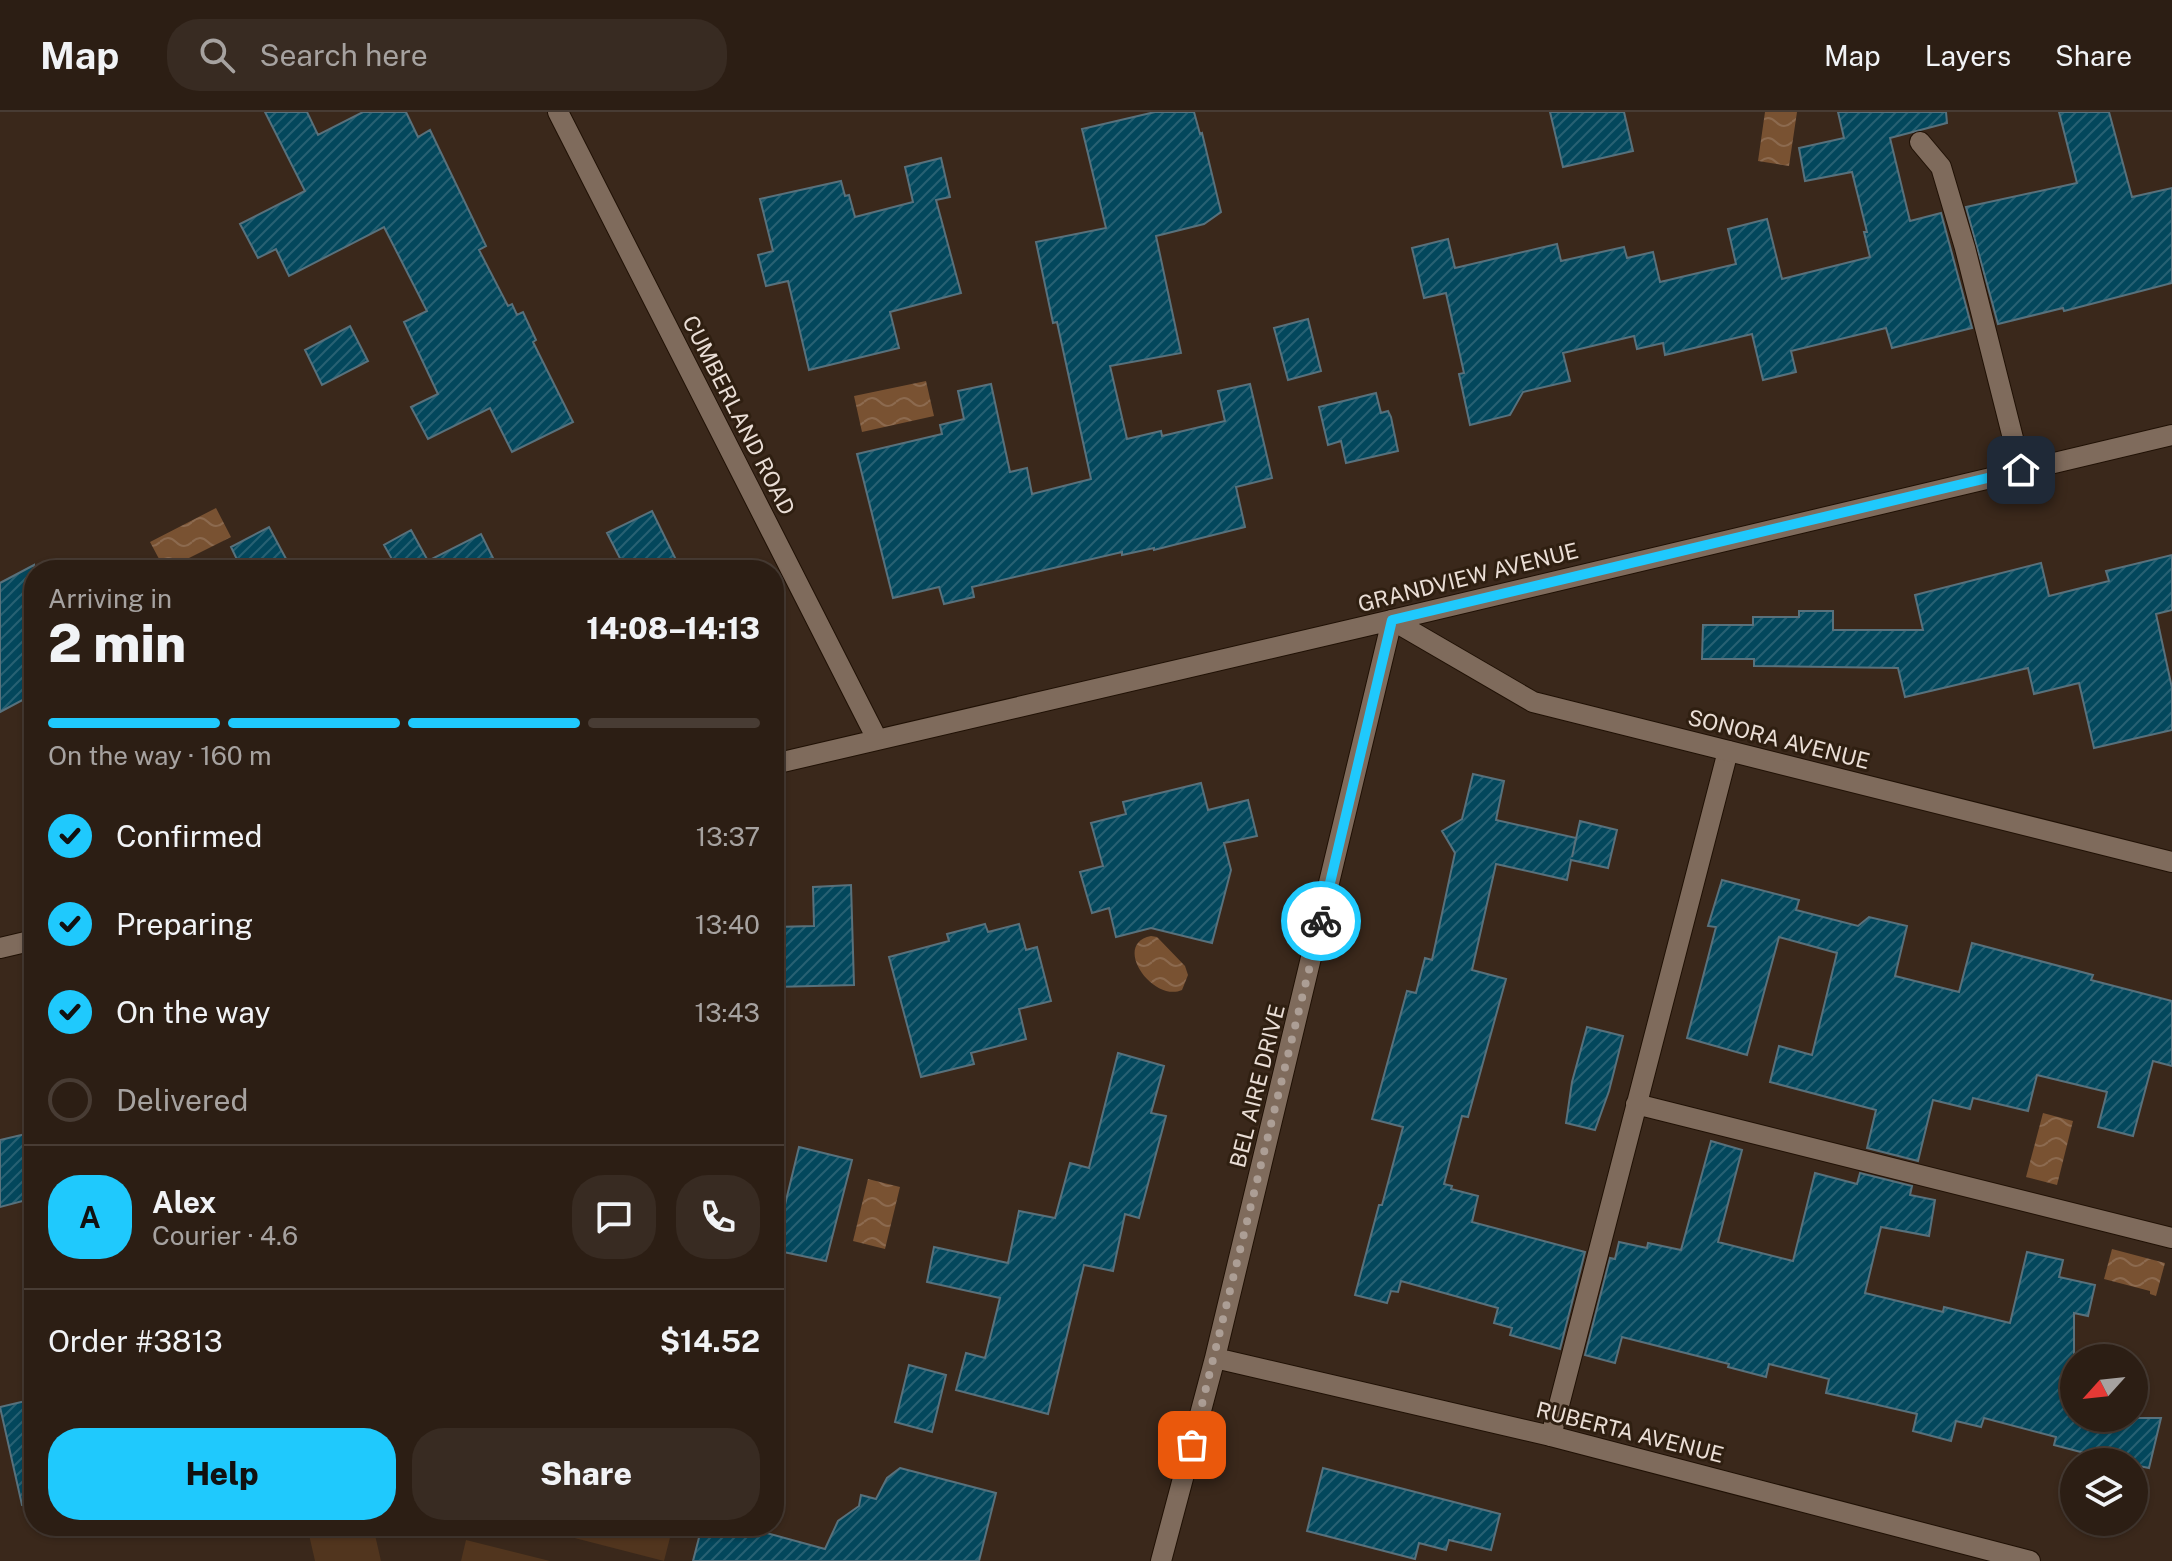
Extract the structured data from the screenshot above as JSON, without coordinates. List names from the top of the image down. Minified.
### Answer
{"streets":{"street":["CUMBERLAND ROAD","GRANDVIEW AVENUE","SONORA AVENUE","BEL AIRE DRIVE","RUBERTA AVENUE"]},"crossings":[["CUMBERLAND ROAD","GRANDVIEW AVENUE"],["GRANDVIEW AVENUE","SONORA AVENUE"],["GRANDVIEW AVENUE","BEL AIRE DRIVE"],["SONORA AVENUE","BEL AIRE DRIVE"],["BEL AIRE DRIVE","RUBERTA AVENUE"]],"north":"bottom left","page":{"header":"Map","search":"Search here","nav":["Map","Layers","Share"],"heading":["2 min","Arriving in","14:08–14:13"],"panel":["Alex","Courier · 4.6","Order #3813","$14.52"],"bar":"On the way · 160 m","list":[["Confirmed","13:37"],["Preparing","13:40"],["On the way","13:43"],"Delivered"],"round":"A","buttons":["Help","Share"]}}
